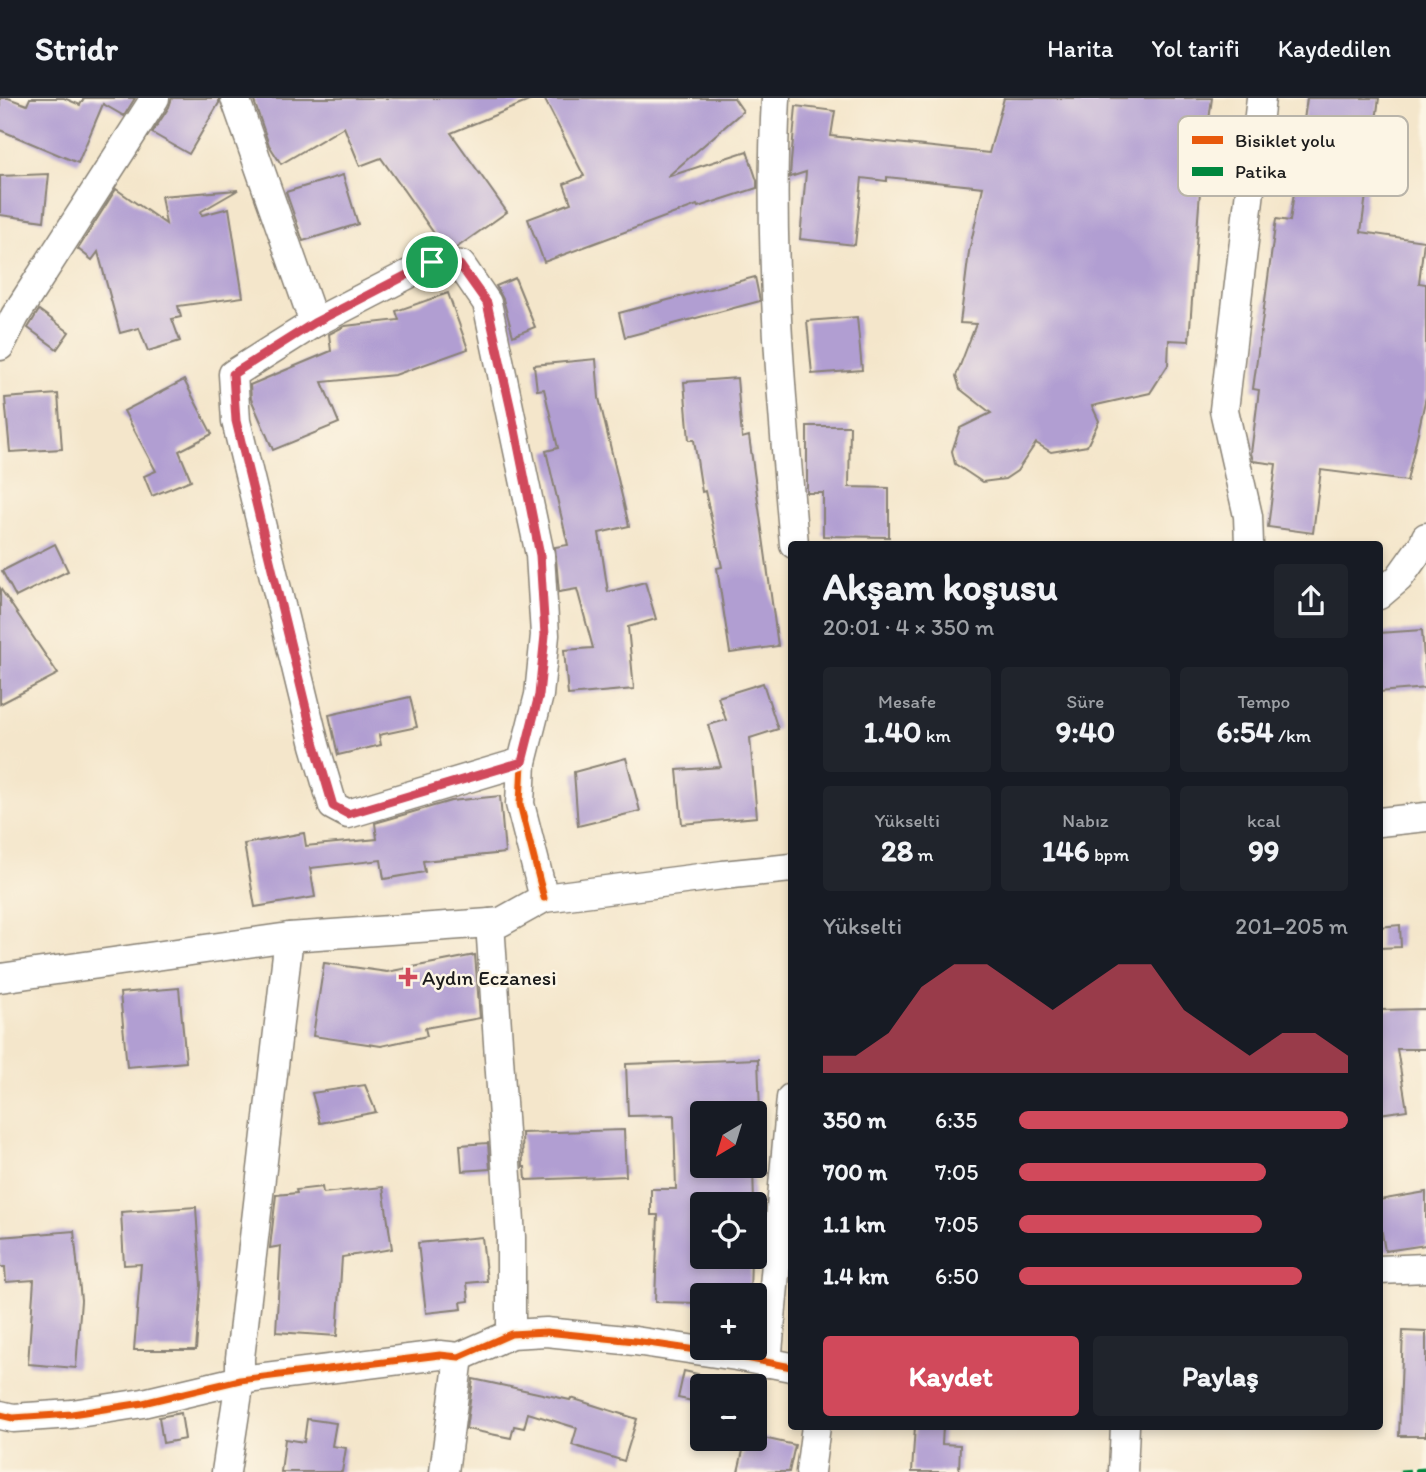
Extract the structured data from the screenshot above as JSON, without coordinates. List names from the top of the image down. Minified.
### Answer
{"places":{"health":["Aydın Eczanesi"]},"legend":["Bisiklet yolu","Patika"],"north":"bottom left","page":{"header":"Stridr","nav":["Harita","Yol tarifi","Kaydedilen"],"heading":["Akşam koşusu","20:01 · 4 × 350 m"],"stats":[["Mesafe","1.40 km"],["Süre","9:40"],["Tempo","6:54 /km"],["Yükselti","28 m"],["Nabız","146 bpm"],["kcal","99"]],"chart":["Yükselti","201–205 m"],"list":[{"name":"350 m","note":"6:35"},{"name":"700 m","note":"7:05"},{"name":"1.1 km","note":"7:05"},{"name":"1.4 km","note":"6:50"}],"map_buttons":["+","−"],"buttons":["Kaydet","Paylaş"]}}
